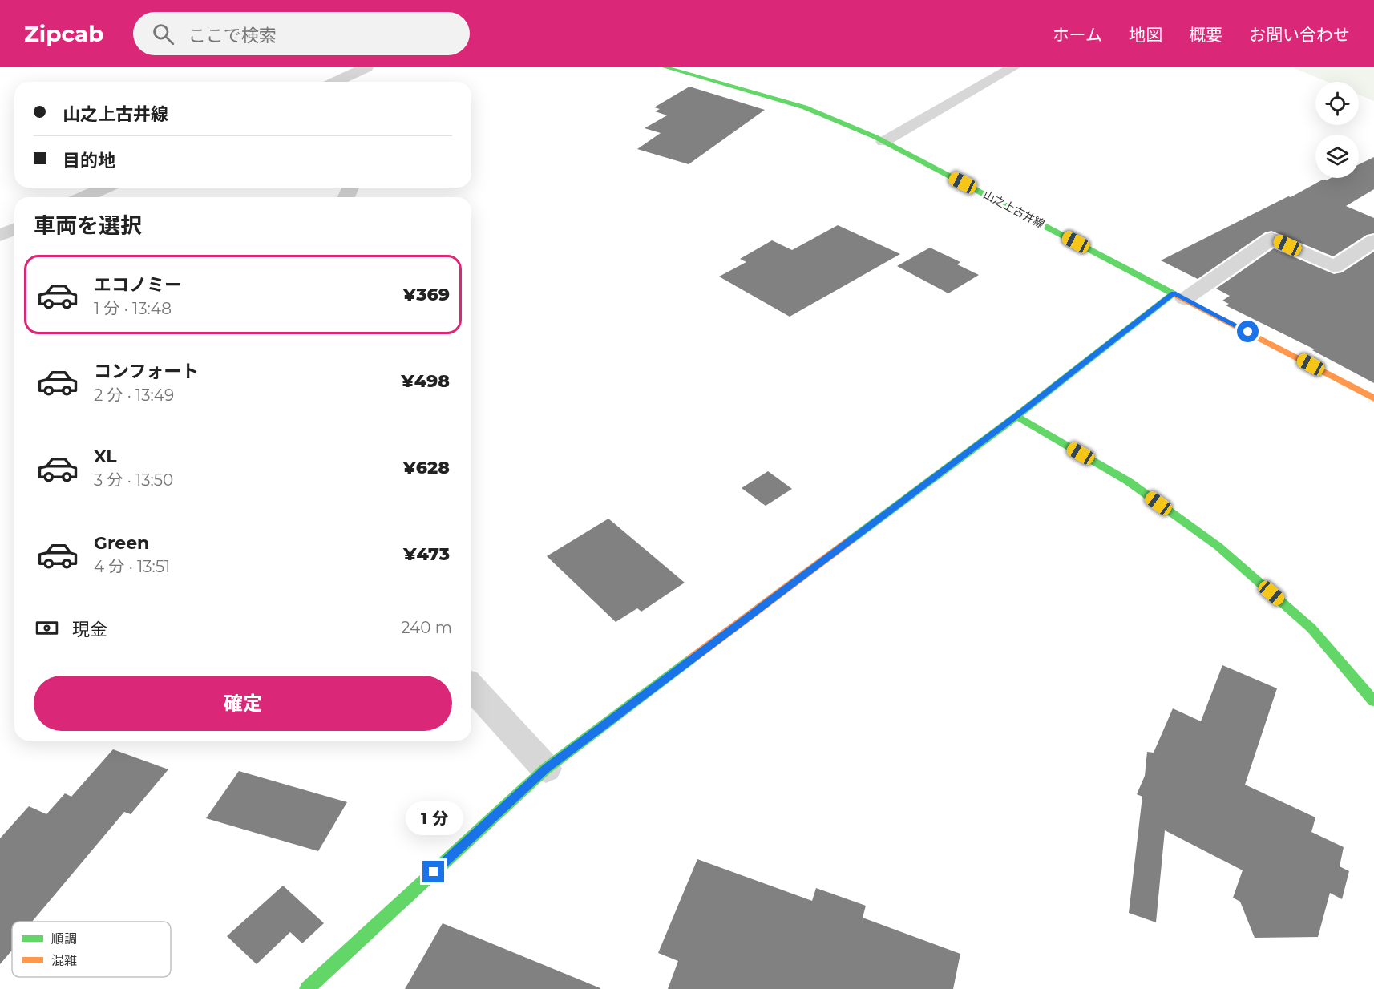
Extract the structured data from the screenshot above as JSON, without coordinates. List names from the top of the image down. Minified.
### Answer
{"streets":{"street":["山之上古井線"]},"legend":["順調","混雑"],"page":{"header":"Zipcab","search":"ここで検索","nav":["ホーム","地図","概要","お問い合わせ"],"banner":["山之上古井線","目的地"],"heading":"車両を選択","list":[{"name":"エコノミー","note":"1 分 · 13:48","value":"¥369"},{"name":"コンフォート","note":"2 分 · 13:49","value":"¥498"},{"name":"XL","note":"3 分 · 13:50","value":"¥628"},{"name":"Green","note":"4 分 · 13:51","value":"¥473"}],"pay":["現金","240 m"],"buttons":"確定","bubble":"1 分"}}
